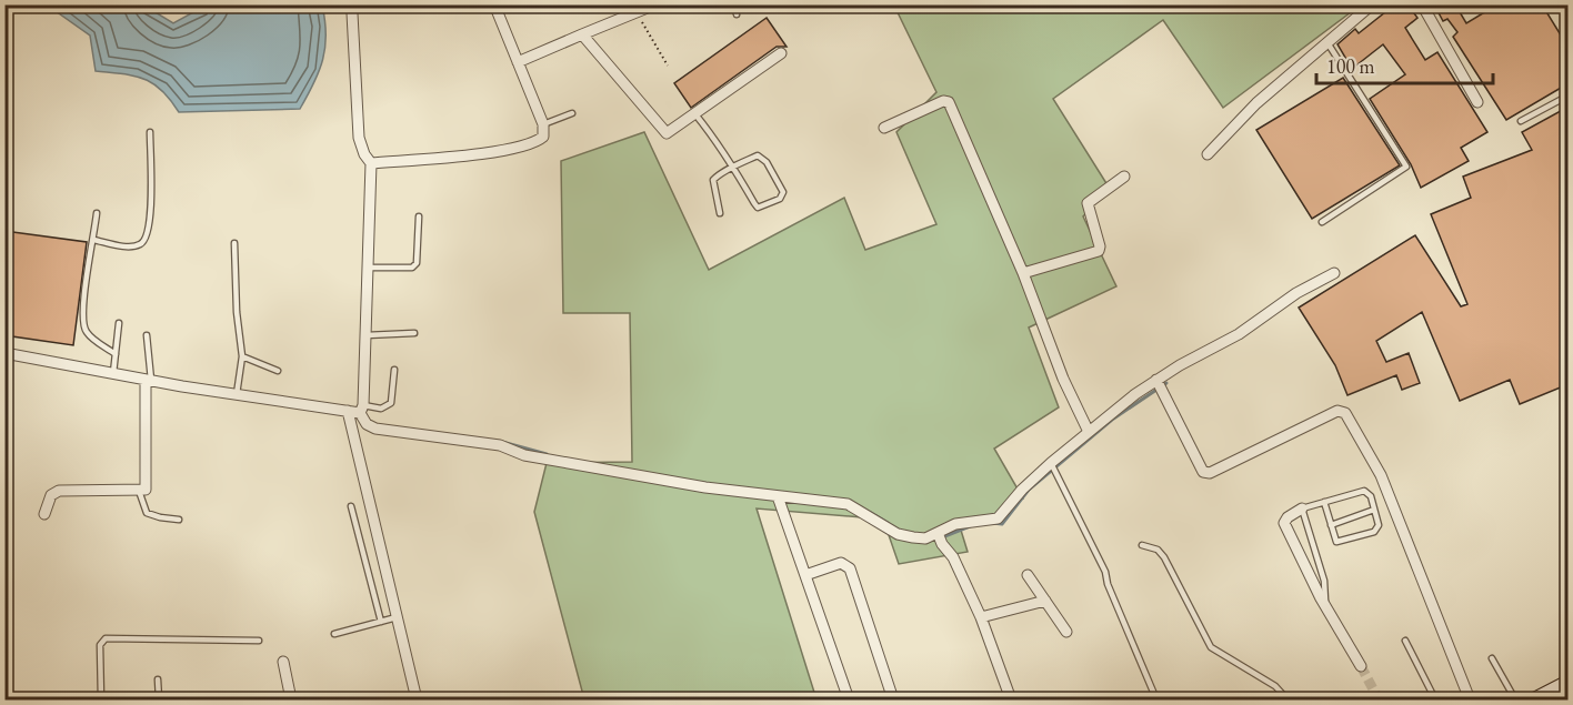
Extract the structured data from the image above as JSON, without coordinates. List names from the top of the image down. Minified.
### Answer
{"scale_bar":"100 m"}
